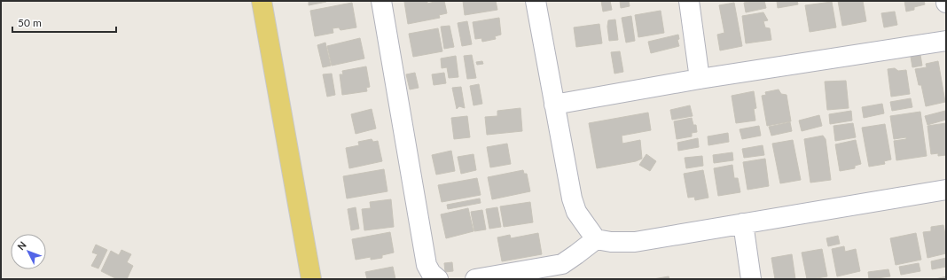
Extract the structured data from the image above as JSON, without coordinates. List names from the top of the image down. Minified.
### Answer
{"scale_bar":"50 m","north":"top left"}
